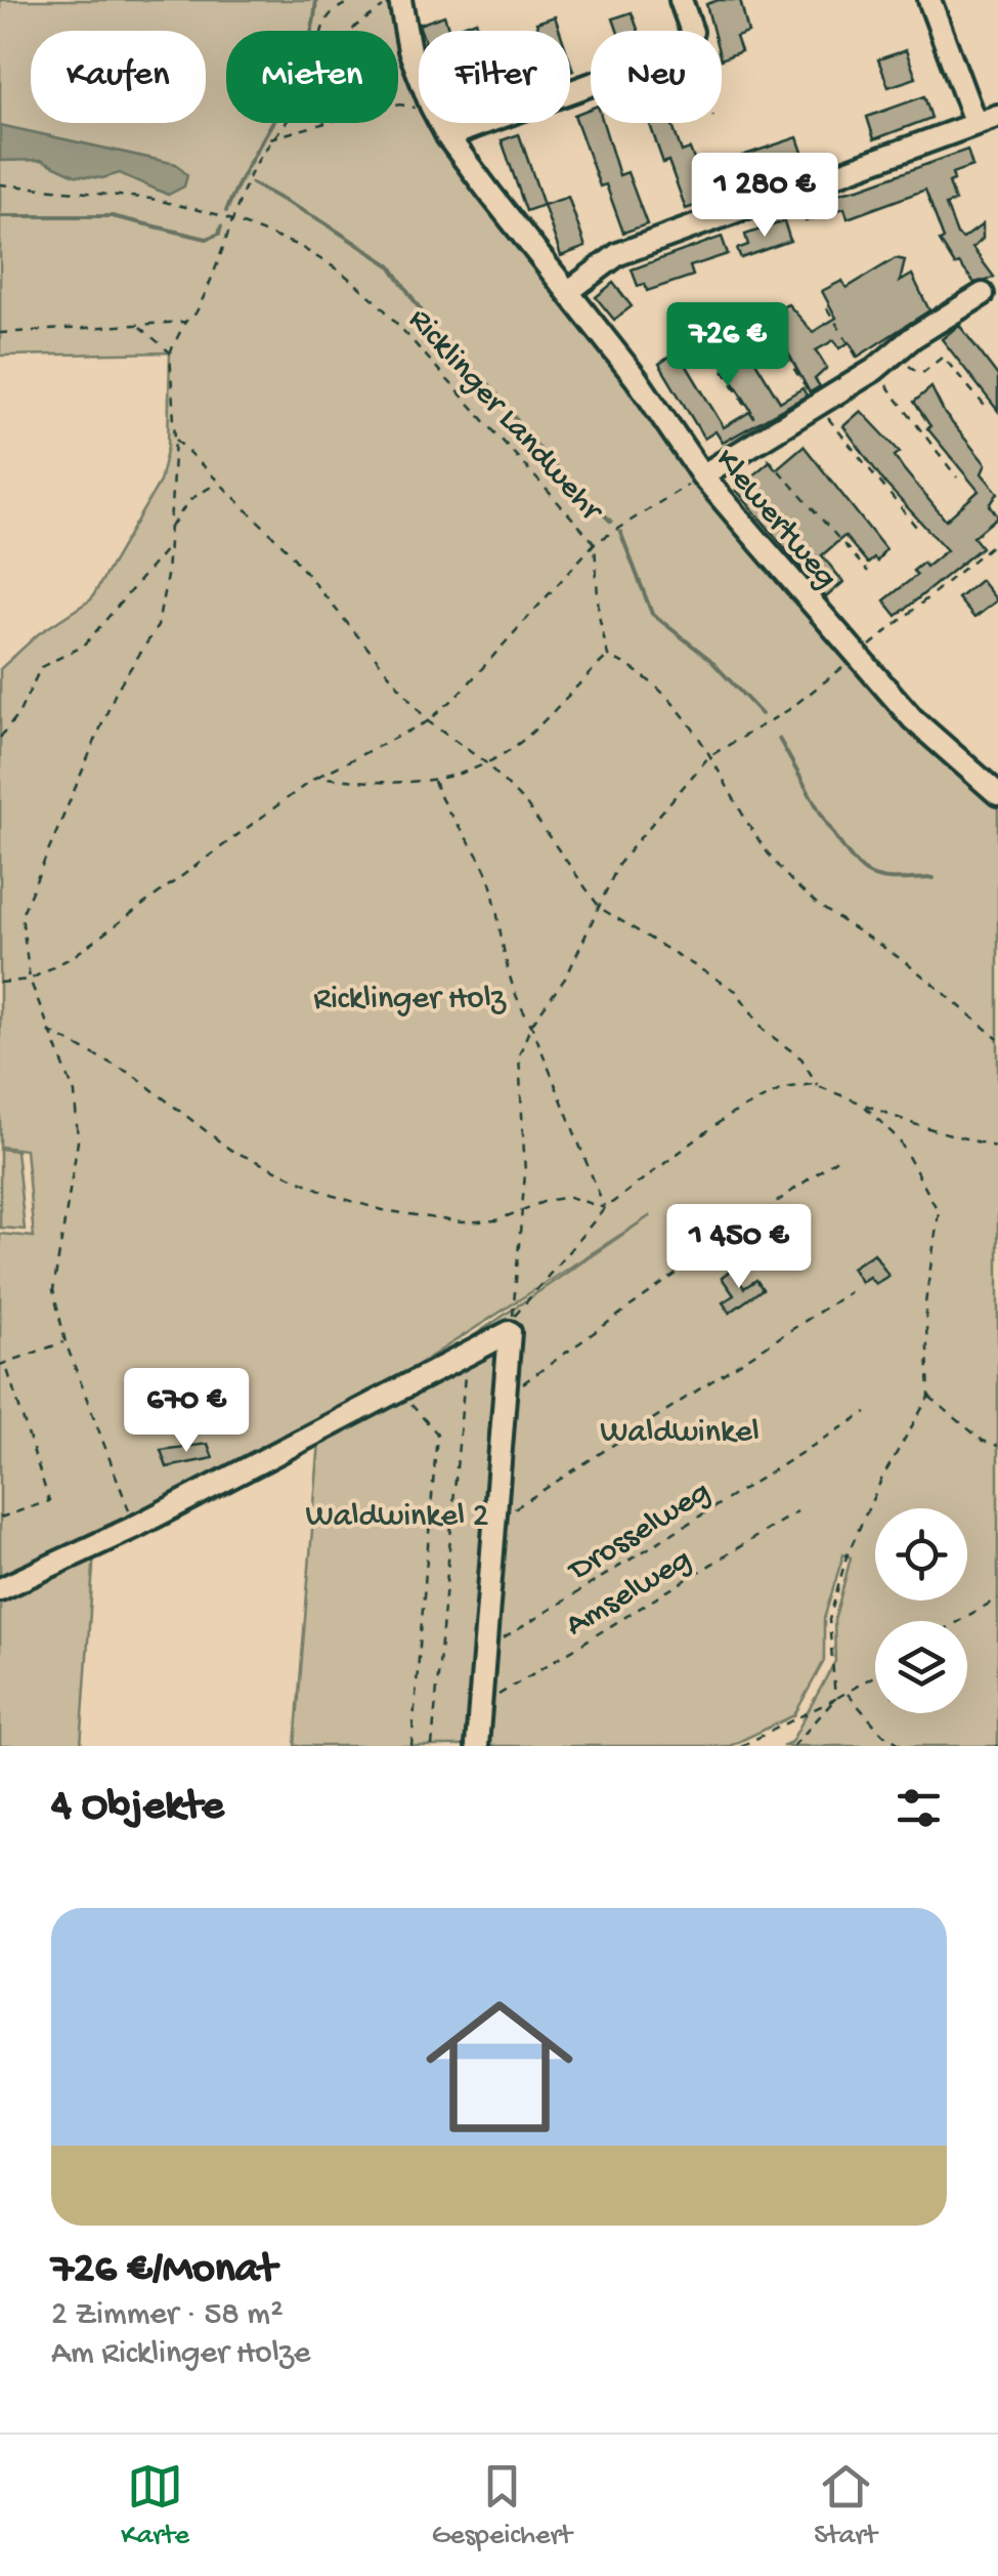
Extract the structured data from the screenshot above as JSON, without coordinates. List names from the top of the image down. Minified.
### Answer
{"streets":{"street":["Klewertweg"],"path":["Ricklinger Landwehr","Drosselweg","Amselweg"]},"parks":["Ricklinger Holz","Waldwinkel","Waldwinkel 2"],"page":{"chip":["Kaufen","Mieten","Filter","Neu"],"price":["1 280 €","726 €","1 450 €","670 €"],"heading":"4 Objekte","list":[{"name":"726 €/Monat","note":"2 Zimmer · 58 m² · Am Ricklinger Holze"}],"tabs":["Karte","Gespeichert","Start"]}}
